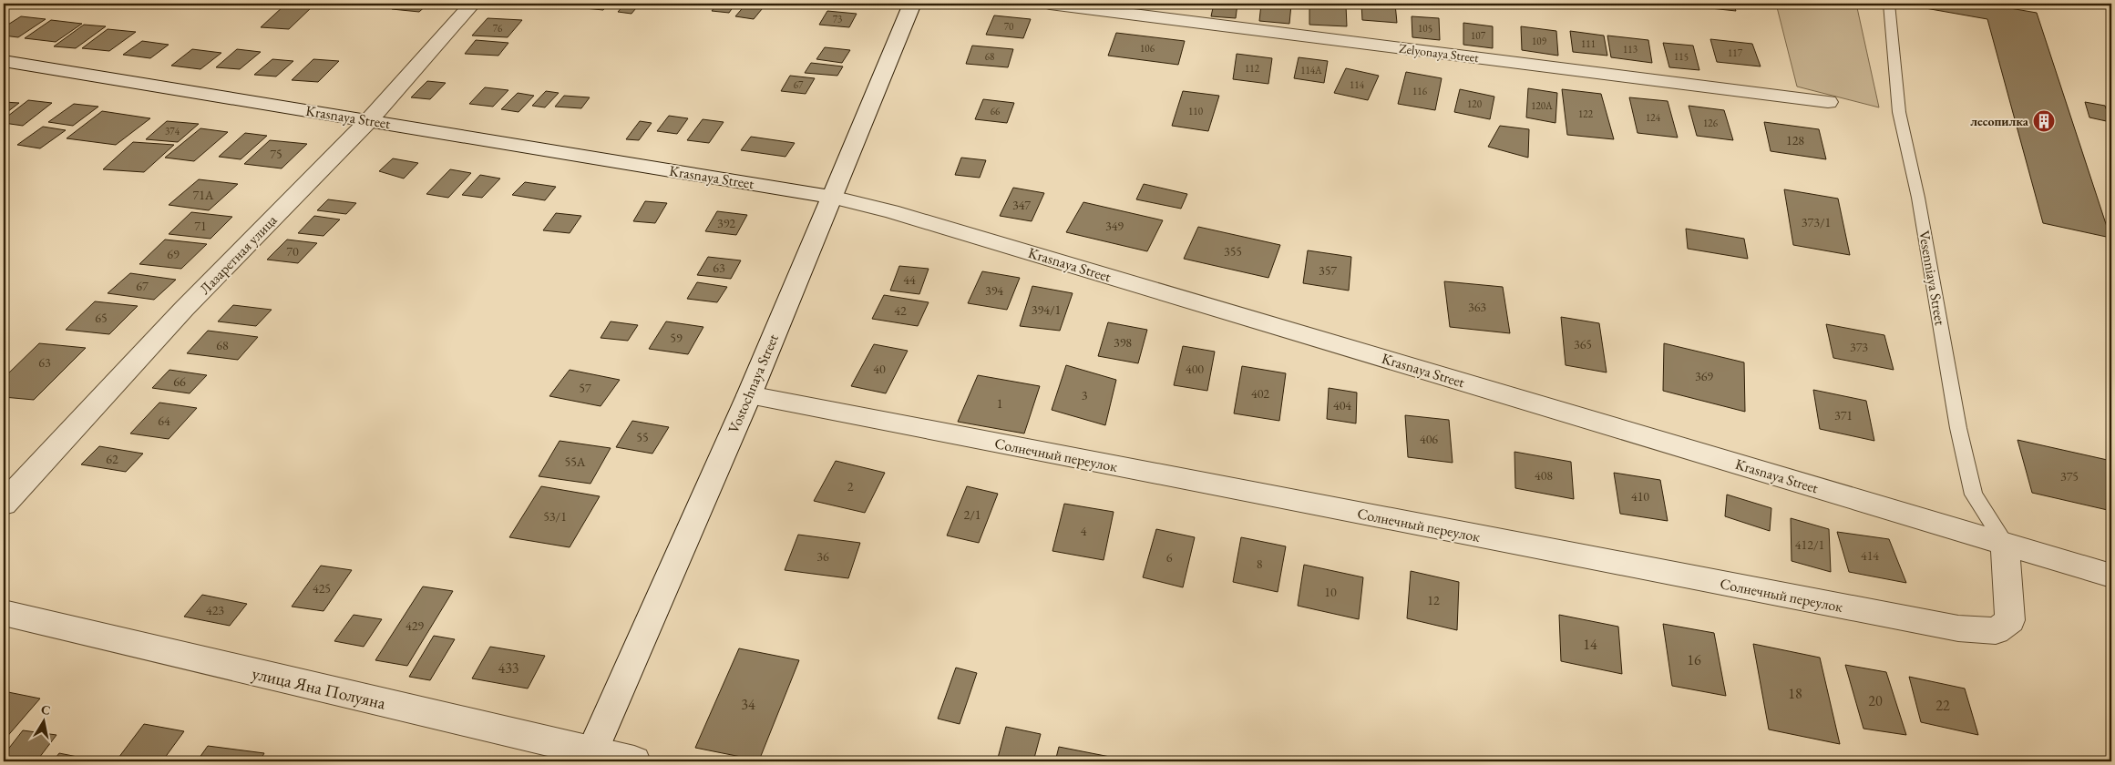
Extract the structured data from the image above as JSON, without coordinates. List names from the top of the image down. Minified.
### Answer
{"streets":{"street":["Zelyonaya Street","Krasnaya Street","Лазаретная улица","Vostochnaya Street","Солнечный переулок","улица Яна Полуяна"],"lane":["Vesenniaya Street"]},"crossings":[["Krasnaya Street","Лазаретная улица"],["Krasnaya Street","Vesenniaya Street"],["Krasnaya Street","Vostochnaya Street"],["Krasnaya Street","Солнечный переулок"],["Vesenniaya Street","Солнечный переулок"],["Vostochnaya Street","Солнечный переулок"],["Vostochnaya Street","улица Яна Полуяна"]],"places":{"building":["лесопилка"]},"house_numbers":["73","70","76","105","107","109","111","106","113","117","68","115","112","114А","67","114","116","120","120А","66","110","122","124","126","374","128","75","71А","347","373/1","392","71","349","70","355","69","63","357","44","67","394","363","394/1","42","65","59","398","365","68","373","63","40","400","369","66","57","402","3","1","404","371","64","55","406","62","55А","408","375","2","410","2/1","53/1","4","412/1","414","36","6","8","425","10","12","423","429","14","16","433","18","20","34","22"],"north":"top"}
